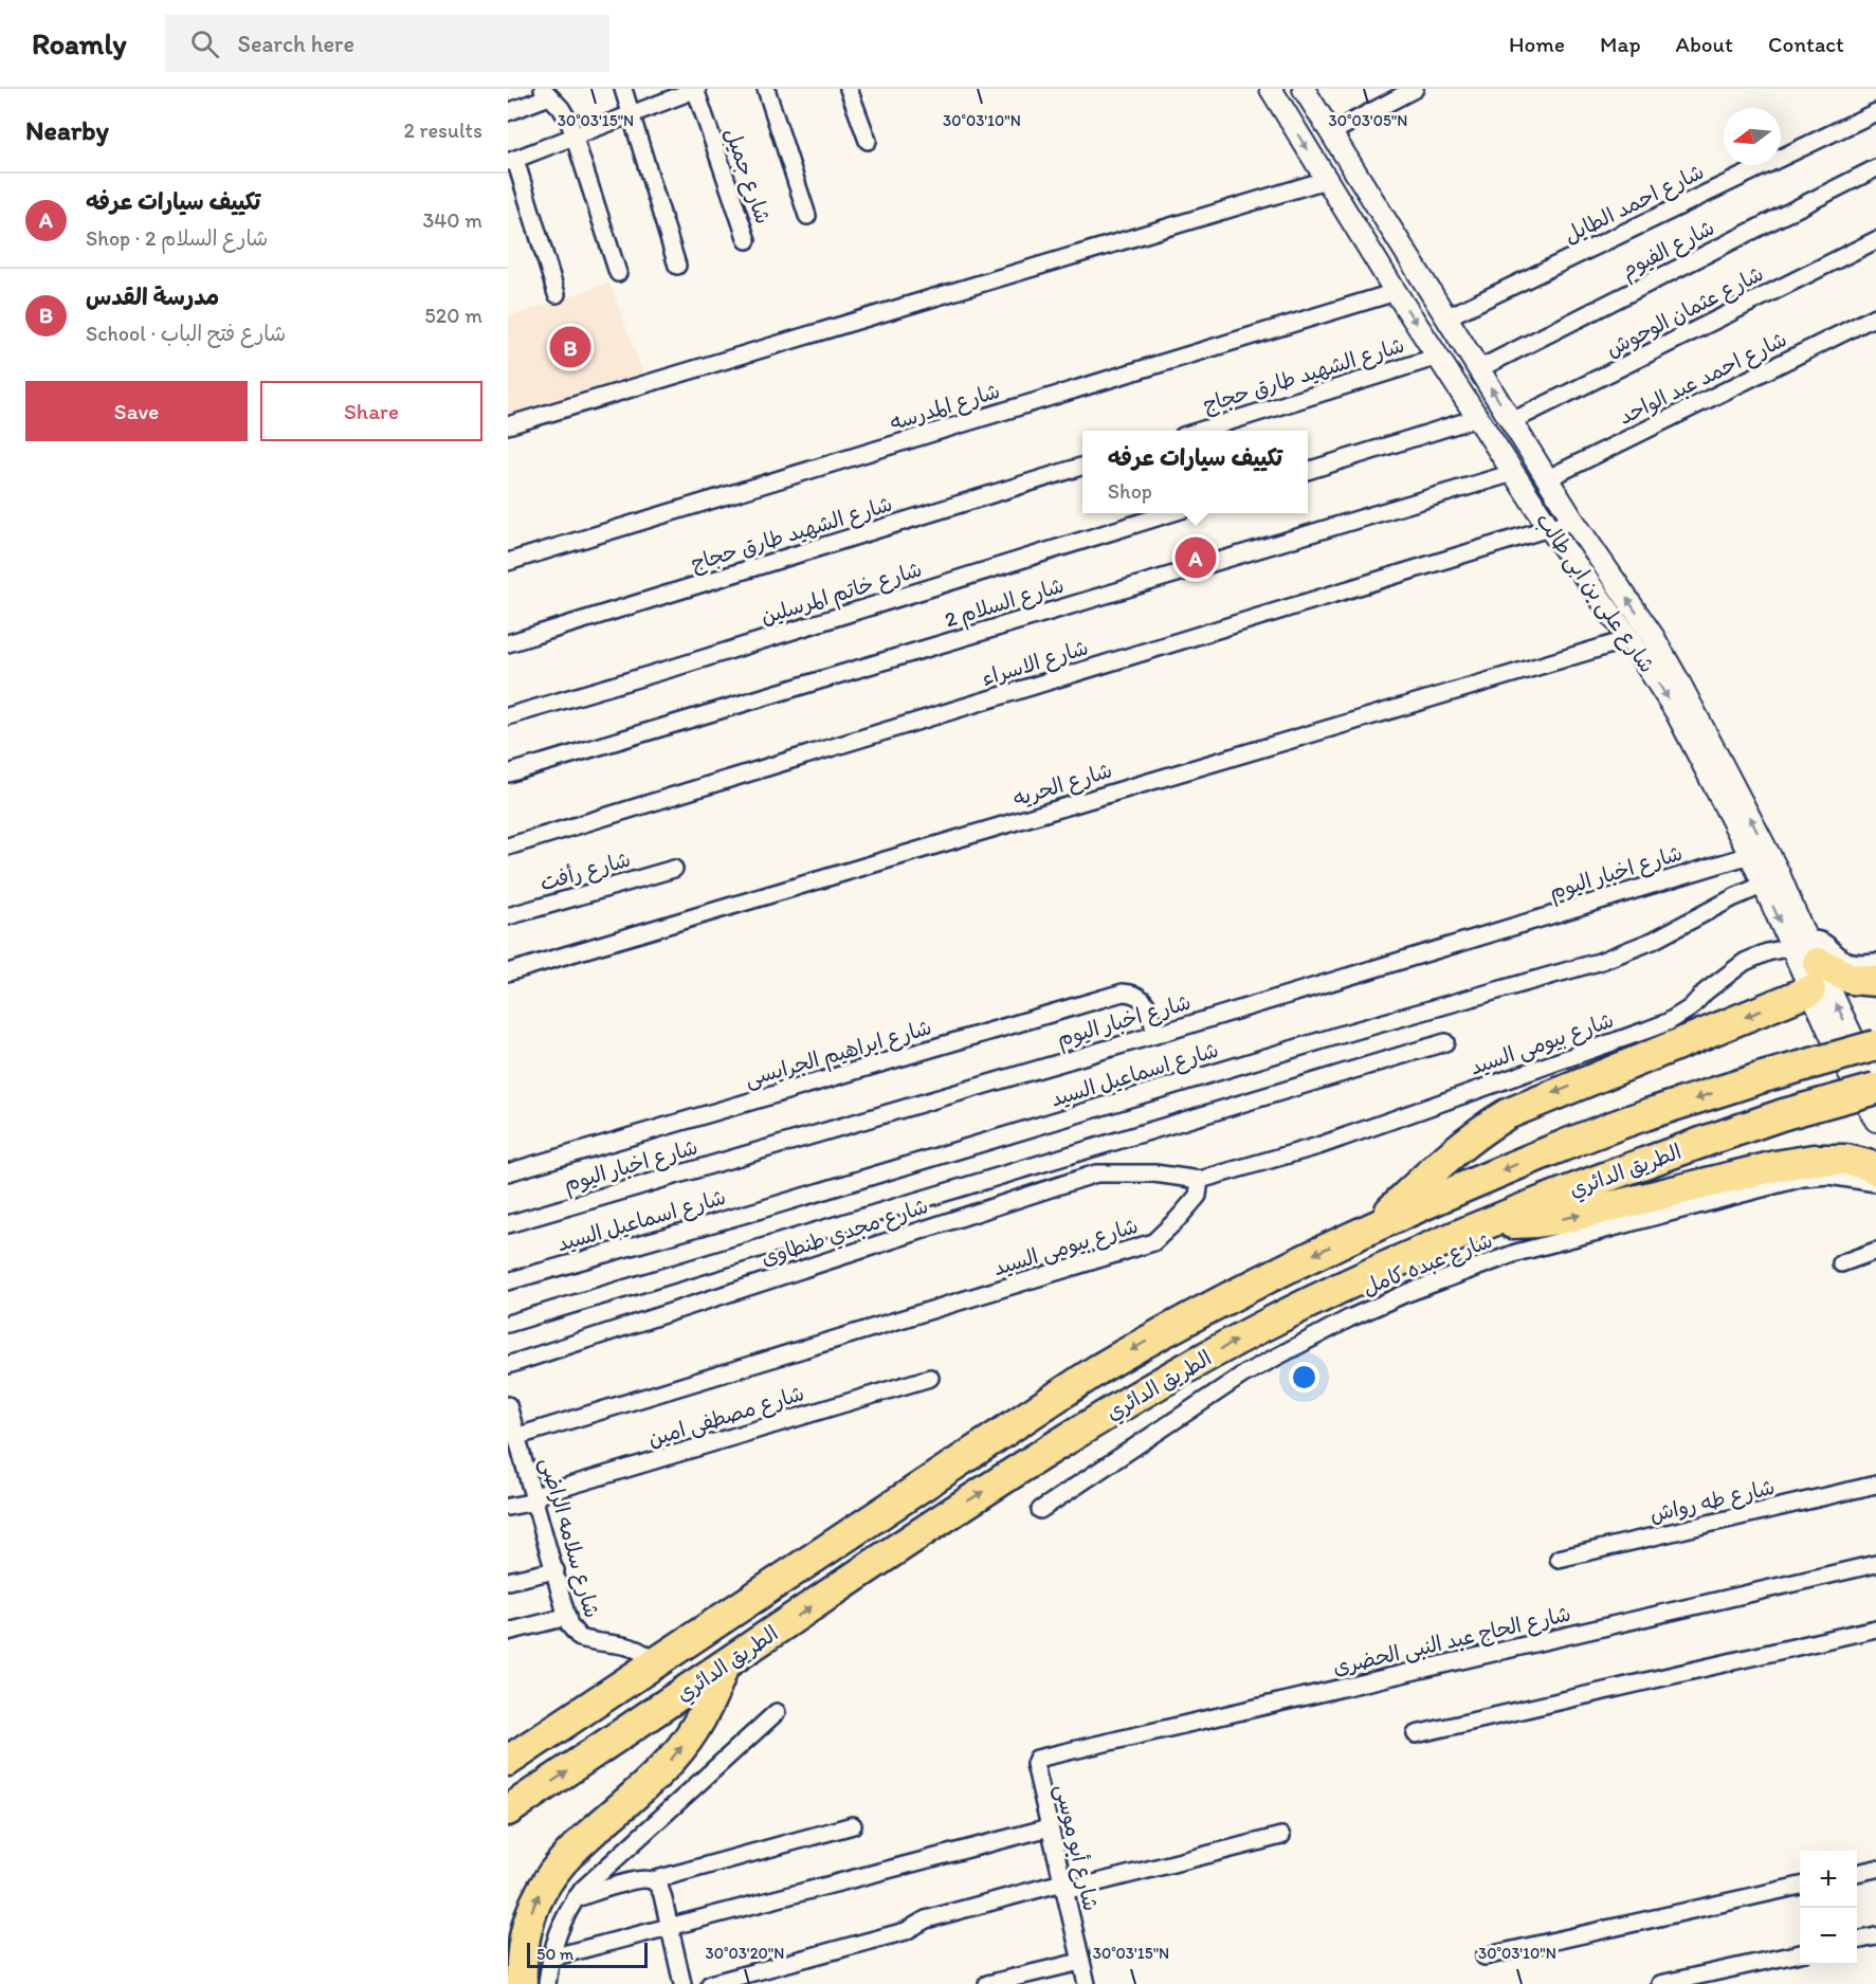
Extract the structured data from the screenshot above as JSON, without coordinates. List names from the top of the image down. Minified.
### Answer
{"streets":{"highway":["الطريق الدائري"],"street":["شارع جميل","شارع احمد الطايل","شارع الفيوم","شارع عثمان الوحوش","شارع الشهيد طارق حجاج","شارع احمد عبد الواحد","شارع المدرسه","شارع خاتم المرسلين","شارع على بن ابى طالب","شارع السلام 2","شارع الاسراء","شارع الحريه","شارع رأفت","شارع اخبار اليوم","شارع بيومى السيد","شارع ابراهيم الجرايسى","شارع اسماعيل السيد","شارع مجدي طنطاوى","شارع عبده كامل","شارع مصطفى امين","شارع طه رواش","شارع سلامه الراضى","شارع الحاج عبد النبى الحضرى","شارع أبو موسى"]},"crossings":[["شارع احمد الطايل","شارع على بن ابى طالب"],["شارع الفيوم","شارع على بن ابى طالب"],["شارع عثمان الوحوش","شارع على بن ابى طالب"],["شارع الشهيد طارق حجاج","شارع على بن ابى طالب"],["شارع احمد عبد الواحد","شارع على بن ابى طالب"],["شارع المدرسه","شارع على بن ابى طالب"],["شارع على بن ابى طالب","شارع السلام 2"],["شارع على بن ابى طالب","شارع الاسراء"],["شارع على بن ابى طالب","شارع الحريه"],["شارع على بن ابى طالب","شارع اخبار اليوم"],["شارع على بن ابى طالب","شارع بيومى السيد"],["شارع على بن ابى طالب","شارع اسماعيل السيد"],["شارع على بن ابى طالب","الطريق الدائري"],["شارع اخبار اليوم","شارع ابراهيم الجرايسى"],["شارع بيومى السيد","شارع مجدي طنطاوى"],["شارع بيومى السيد","شارع سلامه الراضى"],["الطريق الدائري","شارع سلامه الراضى"],["شارع مصطفى امين","شارع سلامه الراضى"],["شارع الحاج عبد النبى الحضرى","شارع أبو موسى"]],"scale_bar":"50 m","north":"left","page":{"header":"Roamly","search":"Search here","nav":["Home","Map","About","Contact"],"heading":["Nearby","2 results"],"list":[{"mark":"A","name":"تكييف سيارات عرفه","note":"Shop · شارع السلام 2","value":"340 m"},{"mark":"B","name":"مدرسة القدس","note":"School · شارع فتح الباب","value":"520 m"}],"pins":["B","A"],"buttons":["Save","Share"],"popup":["تكييف سيارات عرفه","Shop"],"map_buttons":["+","−"],"scale":"50 m"},"coordinates":["30°03'15\"N","30°03'10\"N","30°03'05\"N","30°03'20\"N"]}
